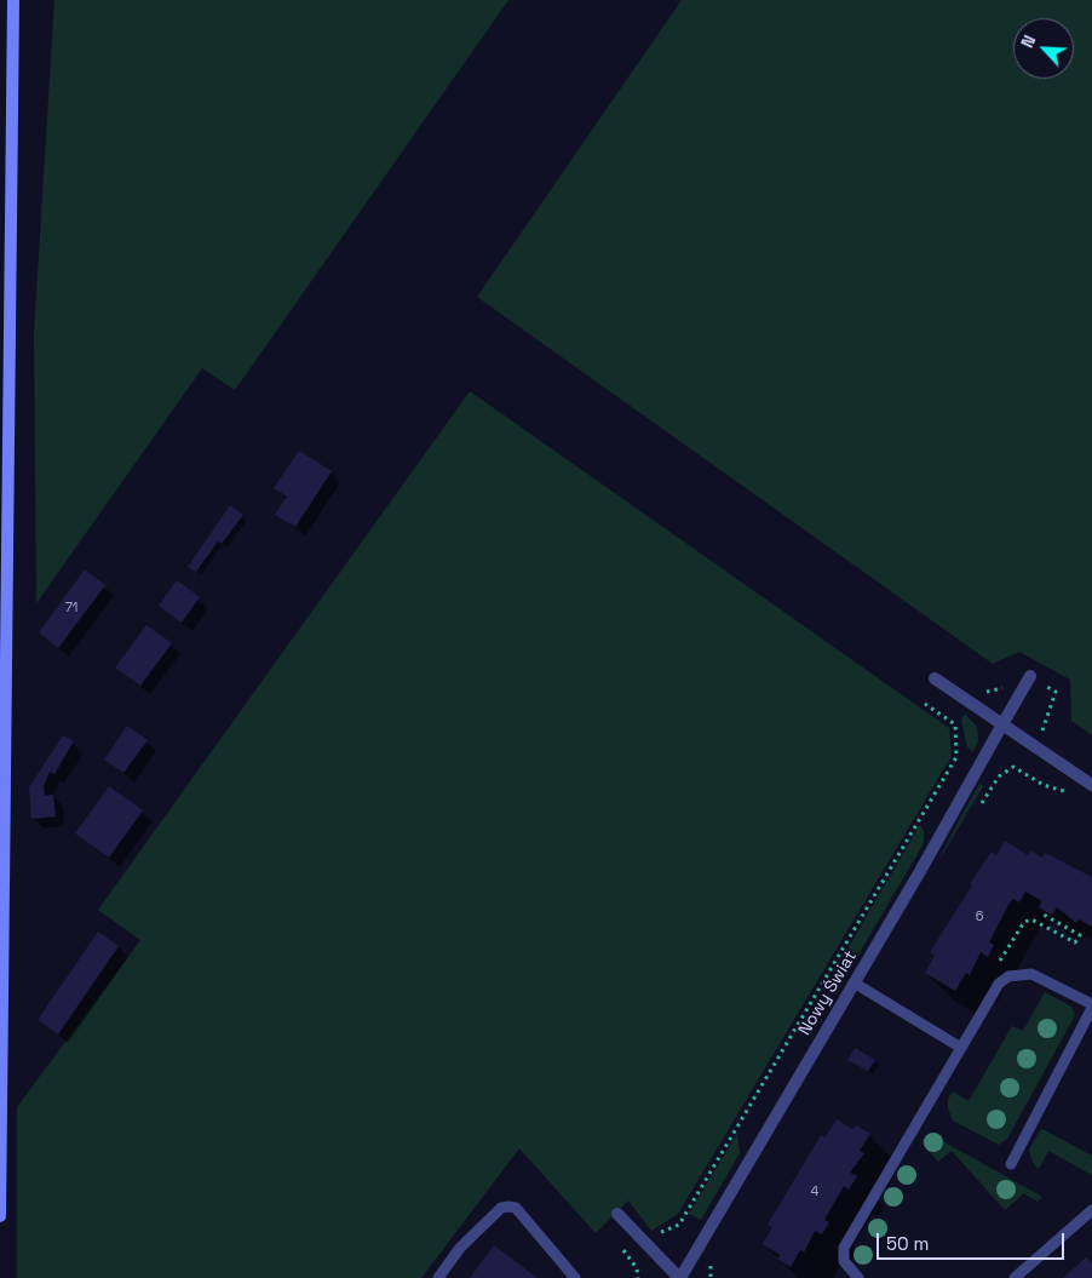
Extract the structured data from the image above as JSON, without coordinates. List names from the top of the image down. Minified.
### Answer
{"streets":{"street":["Nowy Świat"]},"house_numbers":["71","6","4"],"scale_bar":"50 m","north":"top left"}
